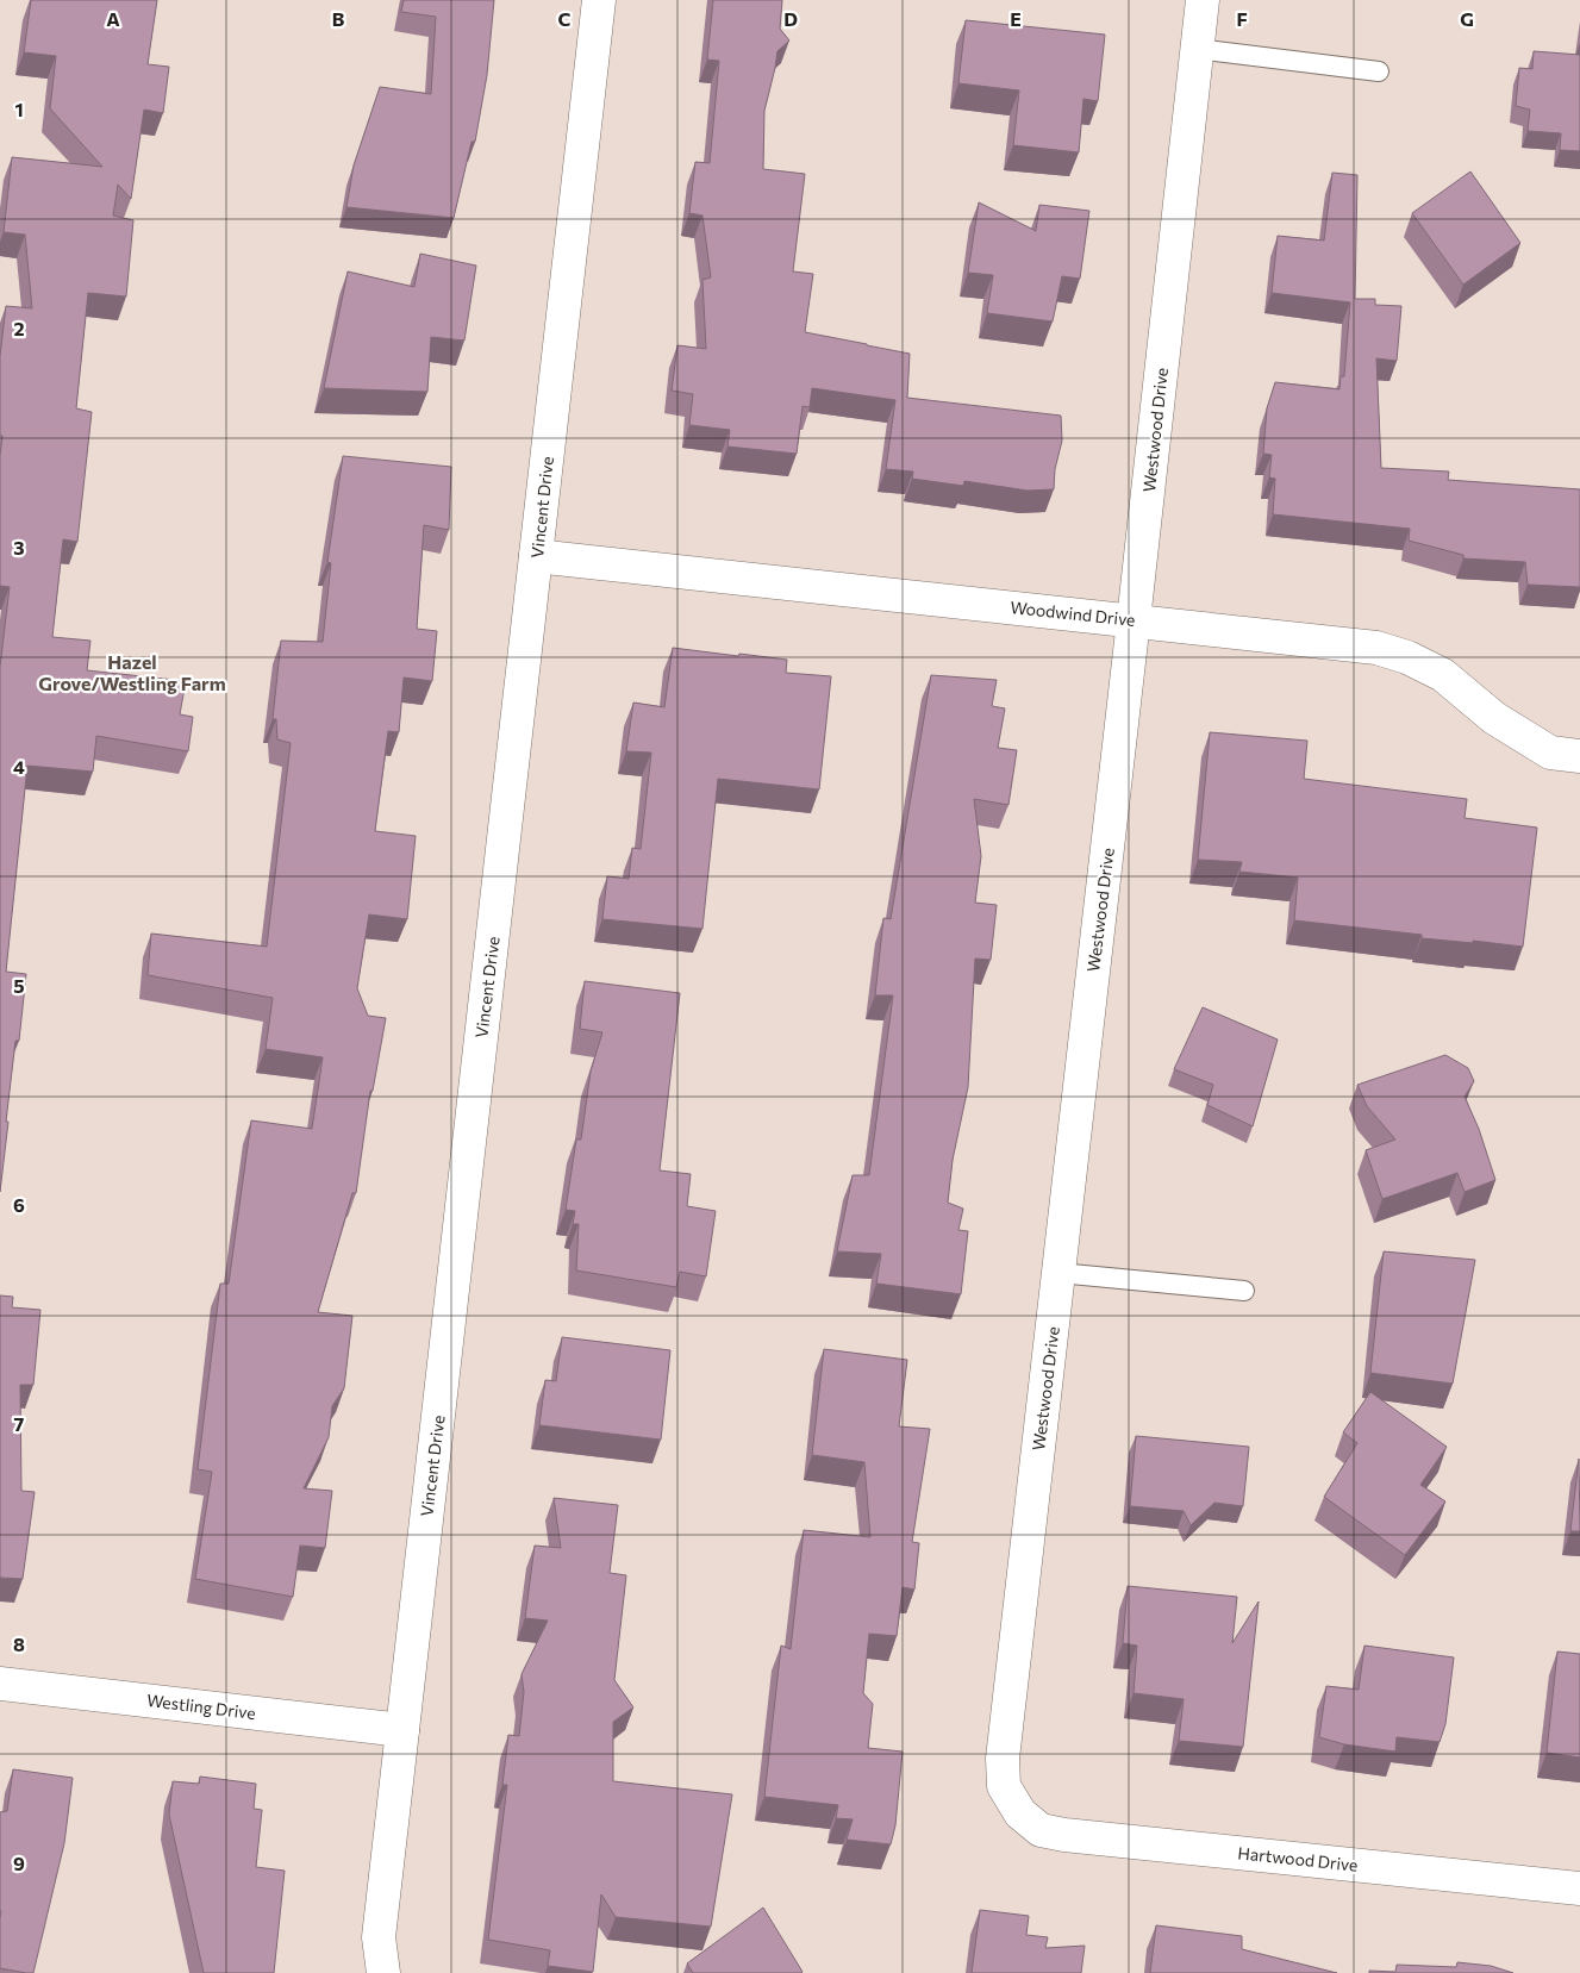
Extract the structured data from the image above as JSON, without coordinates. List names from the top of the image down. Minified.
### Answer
{"streets":{"street":["Westwood Drive","Vincent Drive","Woodwind Drive","Westling Drive","Hartwood Drive"]},"crossings":[["Westwood Drive","Woodwind Drive"],["Westwood Drive","Hartwood Drive"],["Vincent Drive","Woodwind Drive"],["Vincent Drive","Westling Drive"]],"districts":["Hazel Grove/Westling Farm"],"grid":{"columns":["A","B","C","D","E","F","G"],"rows":["1","2","3","4","5","6","7","8","9"]}}
